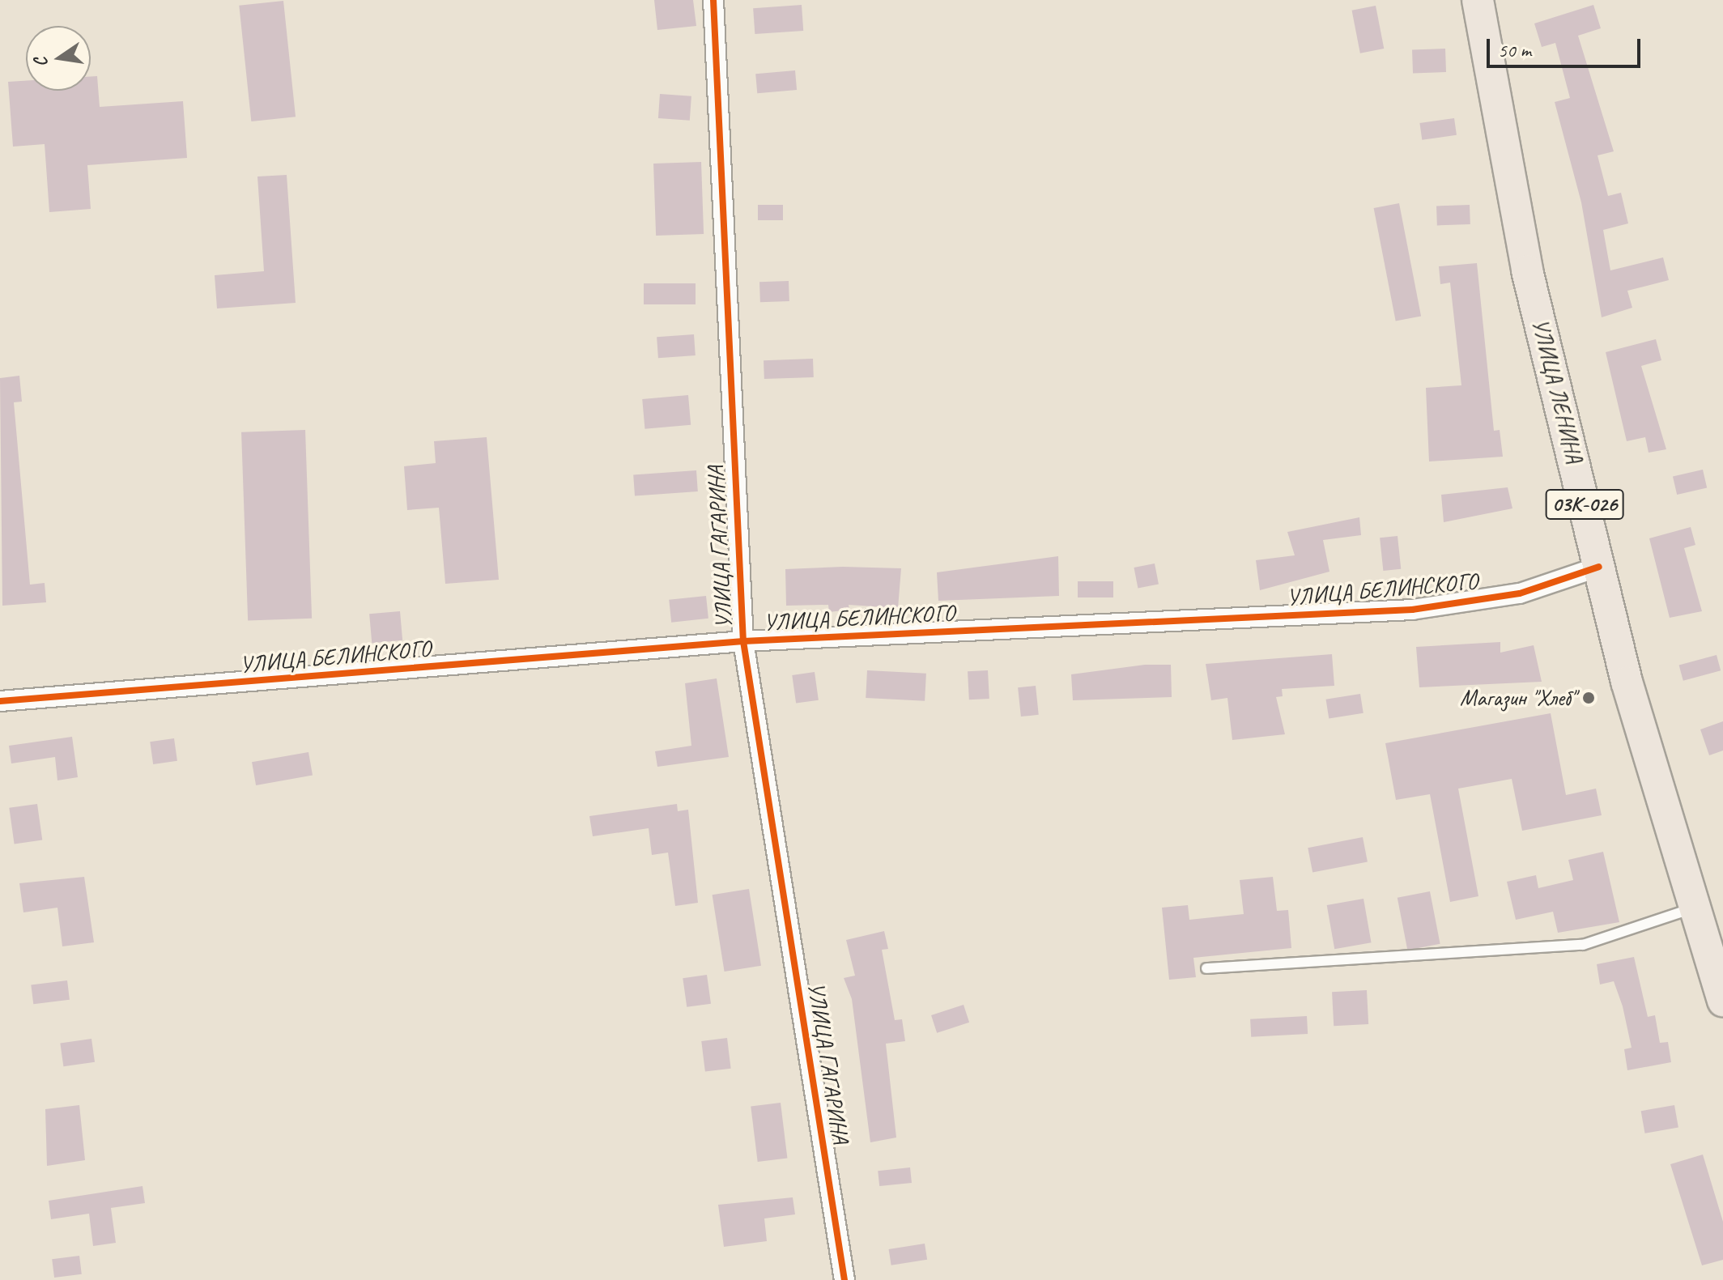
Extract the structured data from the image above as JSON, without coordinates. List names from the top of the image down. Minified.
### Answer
{"streets":{"main road":["УЛИЦА ЛЕНИНА","03К-026"],"street":["УЛИЦА ГАГАРИНА","УЛИЦА БЕЛИНСКОГО"]},"crossings":[["УЛИЦА ЛЕНИНА","УЛИЦА БЕЛИНСКОГО"],["УЛИЦА ГАГАРИНА","УЛИЦА БЕЛИНСКОГО"]],"places":["Магазин \"Хлеб\""],"scale_bar":"50 m","north":"left"}
